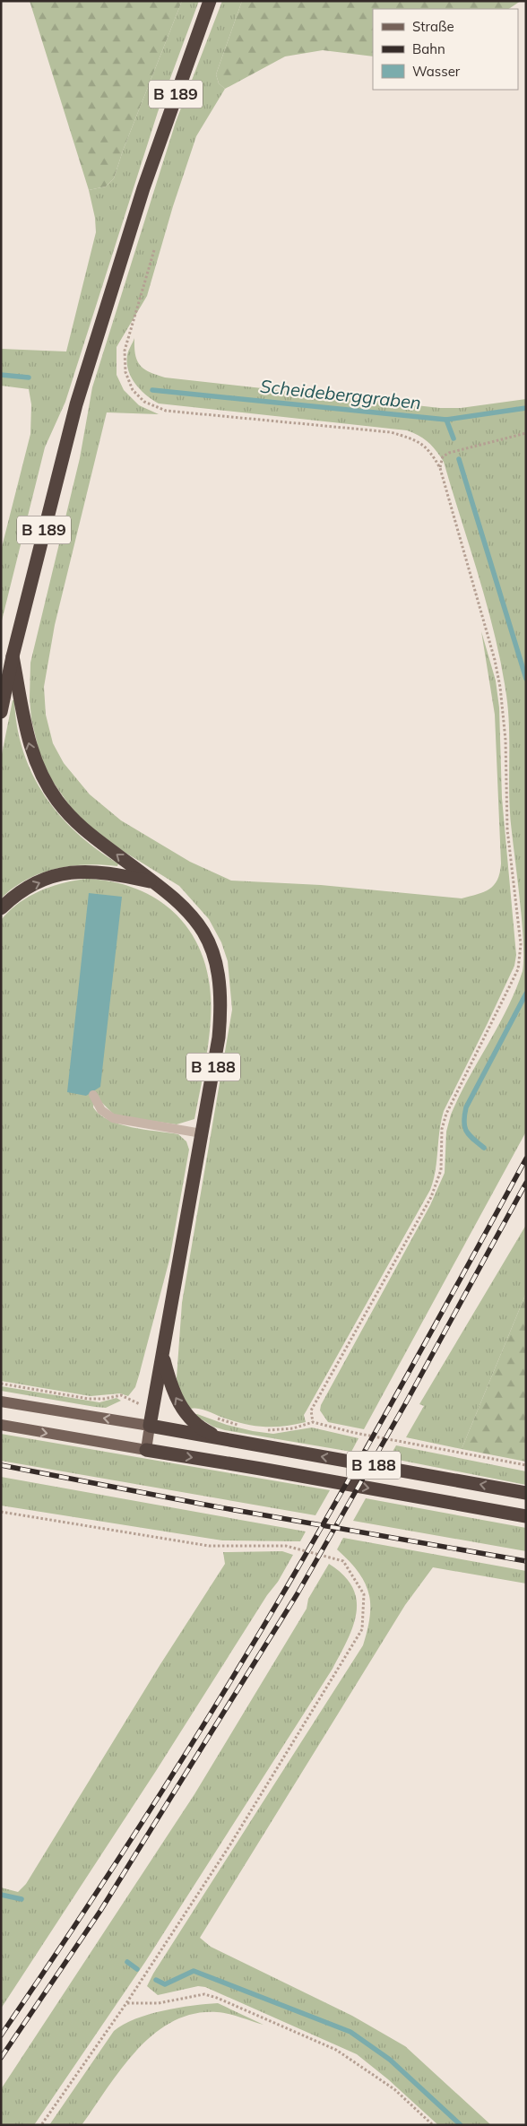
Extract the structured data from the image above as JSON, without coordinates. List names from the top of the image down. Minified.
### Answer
{"streets":{"highway":["B 189","B 188"]},"water":["Scheideberggraben"],"legend":["Straße","Bahn","Wasser"]}
